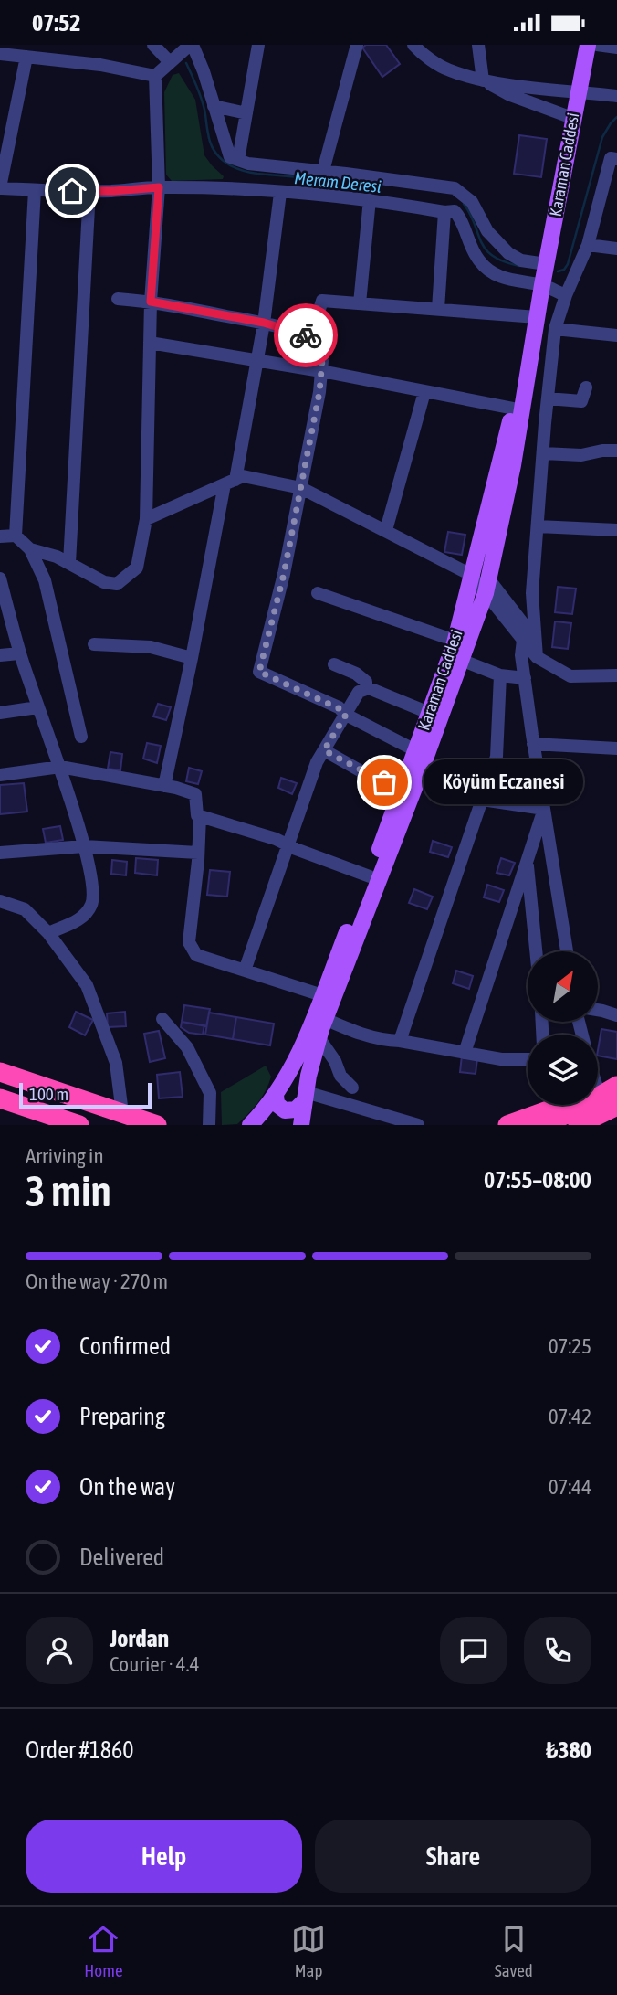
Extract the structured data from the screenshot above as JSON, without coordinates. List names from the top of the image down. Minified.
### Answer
{"streets":{"main road":["Karaman Caddesi"]},"water":["Meram Deresi"],"places":["Köyüm Eczanesi"],"scale_bar":"100 m","north":"top right","page":{"status":"07:52","bubble":"Köyüm Eczanesi","scale":"100 m","heading":["3 min","Arriving in","07:55–08:00"],"panel":["Jordan","Courier · 4.4","Order #1860","₺380"],"bar":"On the way · 270 m","list":[["Confirmed","07:25"],["Preparing","07:42"],["On the way","07:44"],"Delivered"],"buttons":["Help","Share"],"tabs":["Home","Map","Saved"]}}
